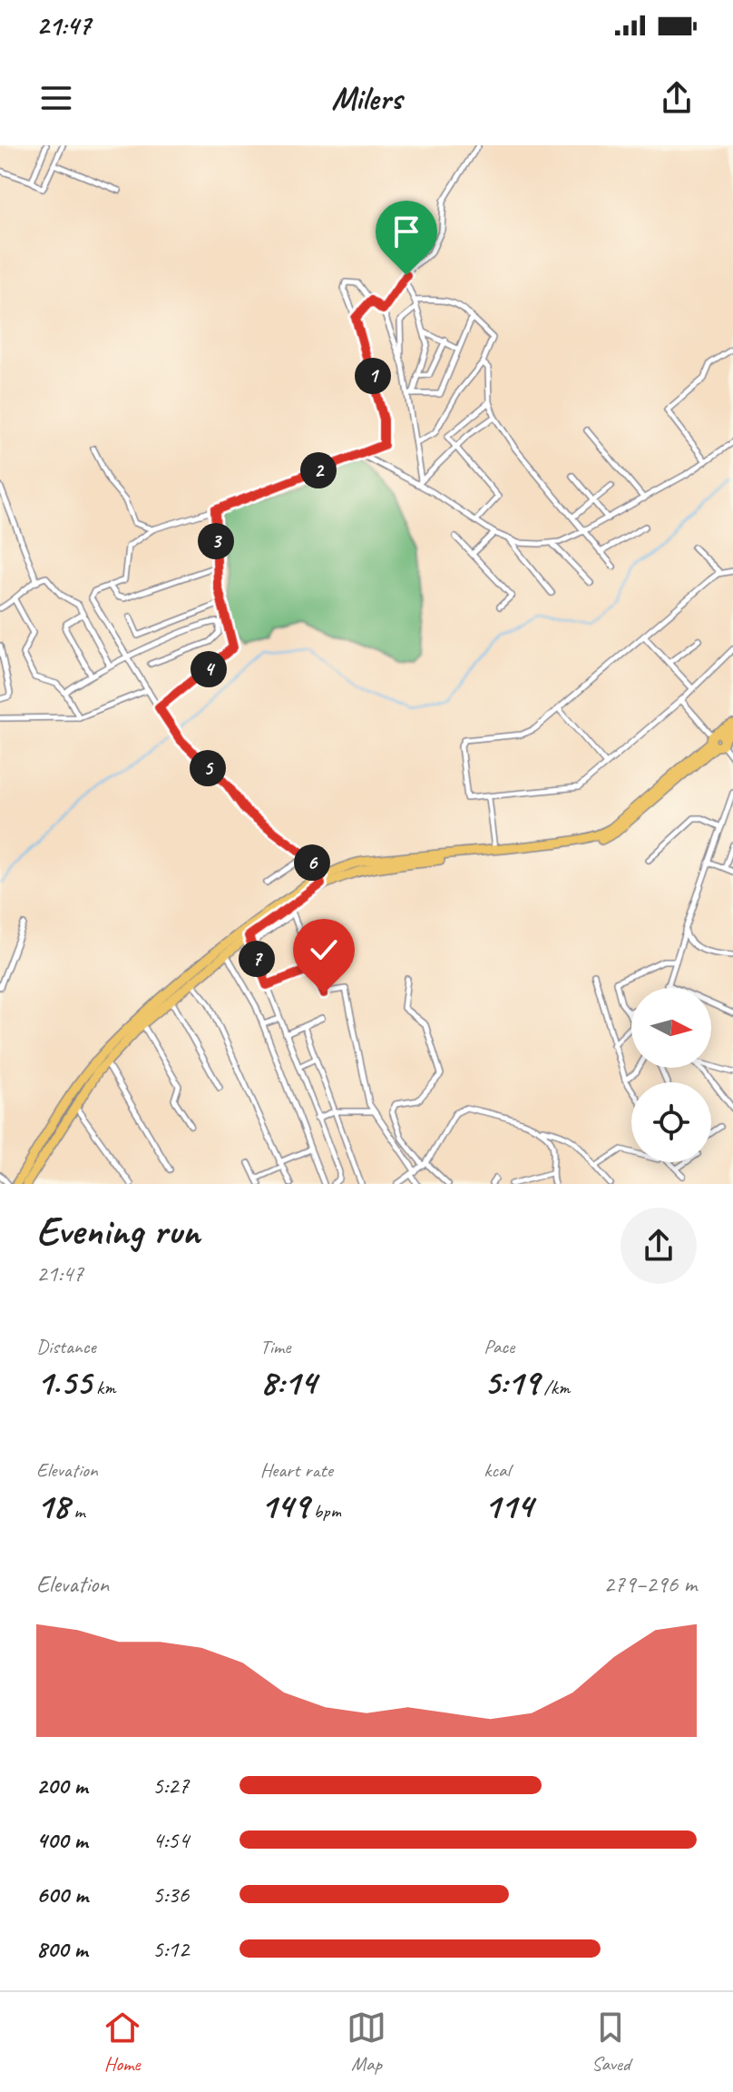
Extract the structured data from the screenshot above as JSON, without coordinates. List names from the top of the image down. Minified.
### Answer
{"north":"right","page":{"status":"21:47","header":"Milers","pins":["1","2","3","4","5","6","7"],"heading":["Evening run","21:47"],"stats":[["Distance","1.55 km"],["Time","8:14"],["Pace","5:19 /km"],["Elevation","18 m"],["Heart rate","149 bpm"],["kcal","114"]],"chart":["Elevation","279–296 m"],"list":[{"name":"200 m","note":"5:27"},{"name":"400 m","note":"4:54"},{"name":"600 m","note":"5:36"},{"name":"800 m","note":"5:12"}],"tabs":["Home","Map","Saved"]}}
